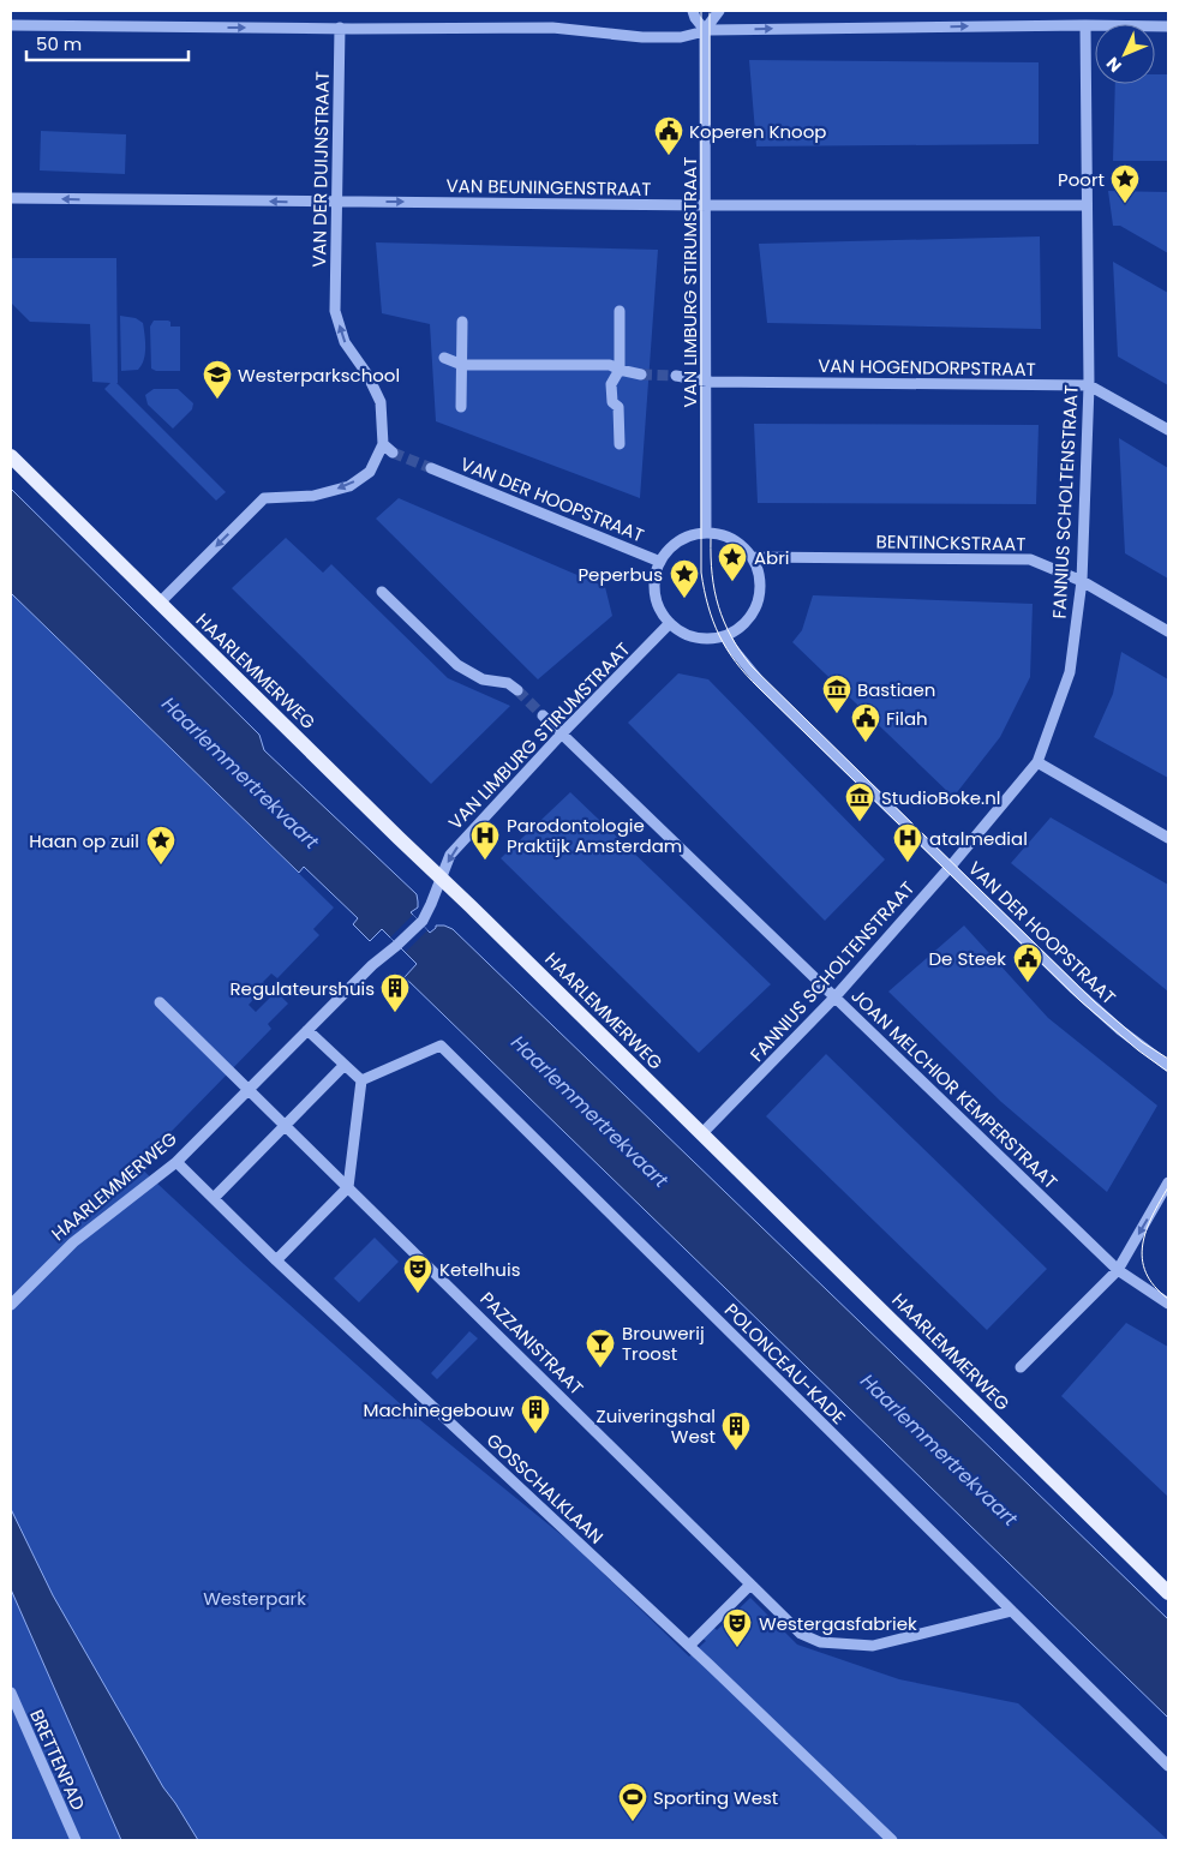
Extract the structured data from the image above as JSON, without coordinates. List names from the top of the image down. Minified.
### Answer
{"streets":{"main road":["HAARLEMMERWEG"],"street":["VAN DER DUIJNSTRAAT","VAN BEUNINGENSTRAAT","VAN LIMBURG STIRUMSTRAAT","VAN HOGENDORPSTRAAT","VAN DER HOOPSTRAAT","FANNIUS SCHOLTENSTRAAT","BENTINCKSTRAAT","JOAN MELCHIOR KEMPERSTRAAT","PAZZANISTRAAT","POLONCEAU-KADE","GOSSCHALKLAAN","BRETTENPAD"]},"crossings":[["VAN DER DUIJNSTRAAT","VAN BEUNINGENSTRAAT"],["VAN BEUNINGENSTRAAT","VAN LIMBURG STIRUMSTRAAT"],["VAN BEUNINGENSTRAAT","FANNIUS SCHOLTENSTRAAT"],["VAN LIMBURG STIRUMSTRAAT","VAN HOGENDORPSTRAAT"],["VAN LIMBURG STIRUMSTRAAT","VAN DER HOOPSTRAAT"],["VAN LIMBURG STIRUMSTRAAT","BENTINCKSTRAAT"],["VAN LIMBURG STIRUMSTRAAT","HAARLEMMERWEG"],["VAN LIMBURG STIRUMSTRAAT","JOAN MELCHIOR KEMPERSTRAAT"],["VAN HOGENDORPSTRAAT","FANNIUS SCHOLTENSTRAAT"],["VAN DER HOOPSTRAAT","FANNIUS SCHOLTENSTRAAT"],["VAN DER HOOPSTRAAT","BENTINCKSTRAAT"],["FANNIUS SCHOLTENSTRAAT","BENTINCKSTRAAT"],["FANNIUS SCHOLTENSTRAAT","HAARLEMMERWEG"],["FANNIUS SCHOLTENSTRAAT","JOAN MELCHIOR KEMPERSTRAAT"],["HAARLEMMERWEG","PAZZANISTRAAT"],["HAARLEMMERWEG","GOSSCHALKLAAN"],["PAZZANISTRAAT","POLONCEAU-KADE"]],"one_way":["VAN DER DUIJNSTRAAT"],"water":["Haarlemmertrekvaart"],"parks":["Westerpark"],"places":{"public building":["Koperen Knoop","Filah","De Steek"],"place":["Poort","Abri","Peperbus","Haan op zuil"],"school or university":["Westerparkschool"],"museum":["Bastiaen","StudioBoke.nl"],"hospital":["Parodontologie Praktijk Amsterdam","atalmedial"],"building":["Regulateurshuis","Machinegebouw","Zuiveringshal West"],"theatre":["Ketelhuis","Westergasfabriek"],"bar":["Brouwerij Troost"],"sports":["Sporting West"]},"scale_bar":"50 m","north":"bottom left"}
